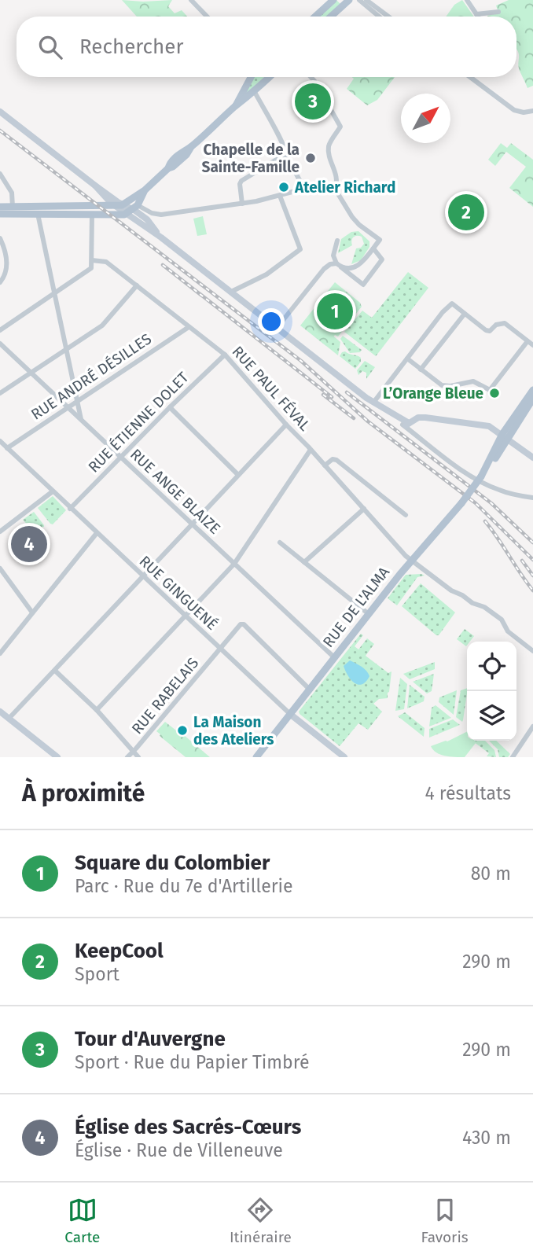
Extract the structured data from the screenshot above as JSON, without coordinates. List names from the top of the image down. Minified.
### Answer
{"streets":{"main road":["RUE GINGUENÉ","RUE DE L'ALMA"],"street":["RUE ANDRÉ DÉSILLES","RUE PAUL FÉVAL","RUE ÉTIENNE DOLET","RUE ANGE BLAIZE","RUE RABELAIS"]},"crossings":[["RUE ANDRÉ DÉSILLES","RUE PAUL FÉVAL"],["RUE ANDRÉ DÉSILLES","RUE ANGE BLAIZE"],["RUE ANDRÉ DÉSILLES","RUE GINGUENÉ"],["RUE PAUL FÉVAL","RUE ÉTIENNE DOLET"],["RUE PAUL FÉVAL","RUE DE L'ALMA"],["RUE ÉTIENNE DOLET","RUE ANGE BLAIZE"],["RUE ÉTIENNE DOLET","RUE GINGUENÉ"],["RUE ANGE BLAIZE","RUE DE L'ALMA"],["RUE GINGUENÉ","RUE DE L'ALMA"],["RUE GINGUENÉ","RUE RABELAIS"],["RUE DE L'ALMA","RUE RABELAIS"]],"places":["Chapelle de la Sainte-Famille","Atelier Richard","L’Orange Bleue","La Maison des Ateliers"],"north":"top right","page":{"search":"Rechercher","pins":["3","2","1","4"],"heading":["À proximité","4 résultats"],"list":[{"mark":"1","name":"Square du Colombier","note":"Parc · Rue du 7e d'Artillerie","value":"80 m"},{"mark":"2","name":"KeepCool","note":"Sport","value":"290 m"},{"mark":"3","name":"Tour d'Auvergne","note":"Sport · Rue du Papier Timbré","value":"290 m"},{"mark":"4","name":"Église des Sacrés-Cœurs","note":"Église · Rue de Villeneuve","value":"430 m"}],"nav":["Carte","Itinéraire","Favoris"]}}
